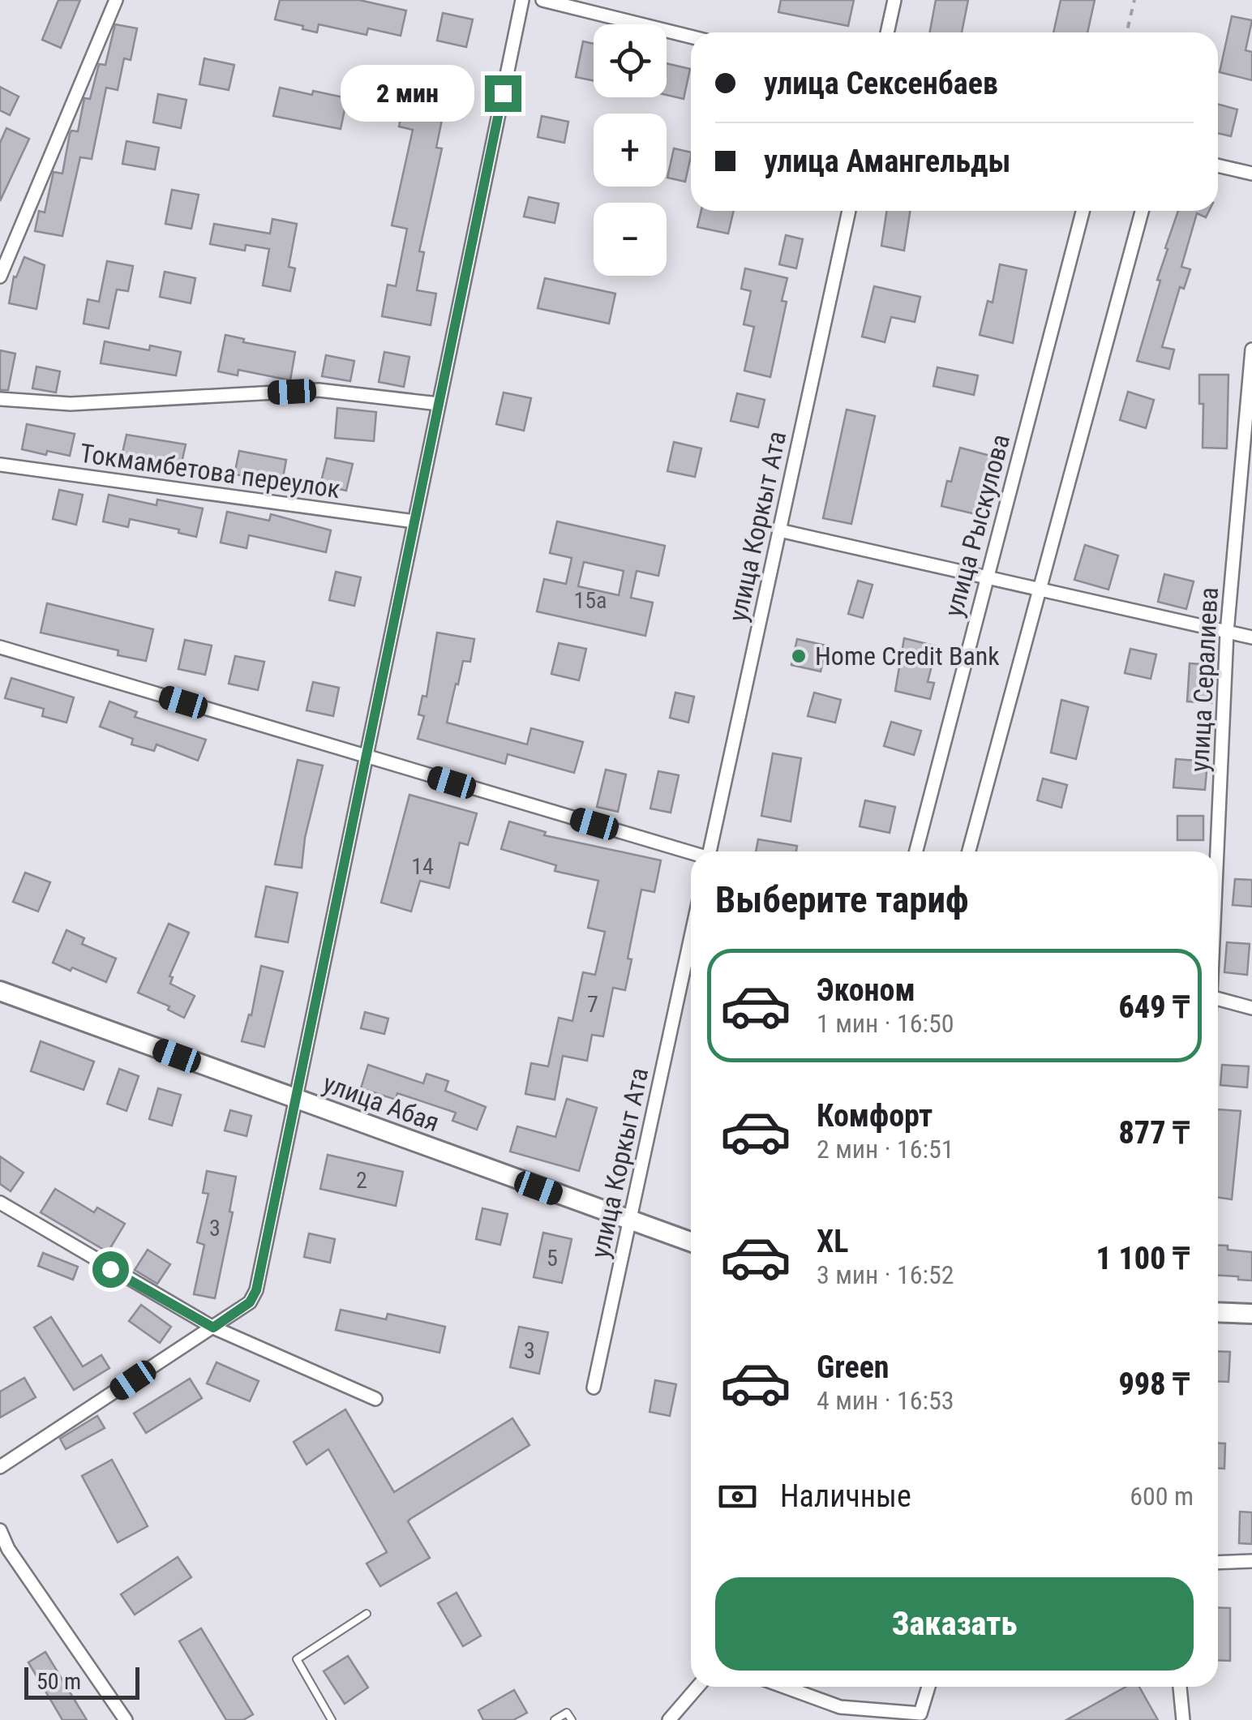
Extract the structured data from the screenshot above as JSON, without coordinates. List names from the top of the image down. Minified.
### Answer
{"streets":{"street":["Токмамбетова переулок","улица Рыскулова","улица Коркыт Ата","улица Сералиева","улица Абая"]},"crossings":[["улица Коркыт Ата","улица Абая"]],"places":["Home Credit Bank"],"house_numbers":["15а","14","7","2","3","5","3"],"scale_bar":"50 m","page":{"map_buttons":["+","−"],"banner":["улица Сексенбаев","улица Амангельды"],"bubble":"2 мин","heading":"Выберите тариф","list":[{"name":"Эконом","note":"1 мин · 16:50","value":"649 ₸"},{"name":"Комфорт","note":"2 мин · 16:51","value":"877 ₸"},{"name":"XL","note":"3 мин · 16:52","value":"1 100 ₸"},{"name":"Green","note":"4 мин · 16:53","value":"998 ₸"}],"pay":["Наличные","600 m"],"buttons":"Заказать","scale":"50 m"}}
